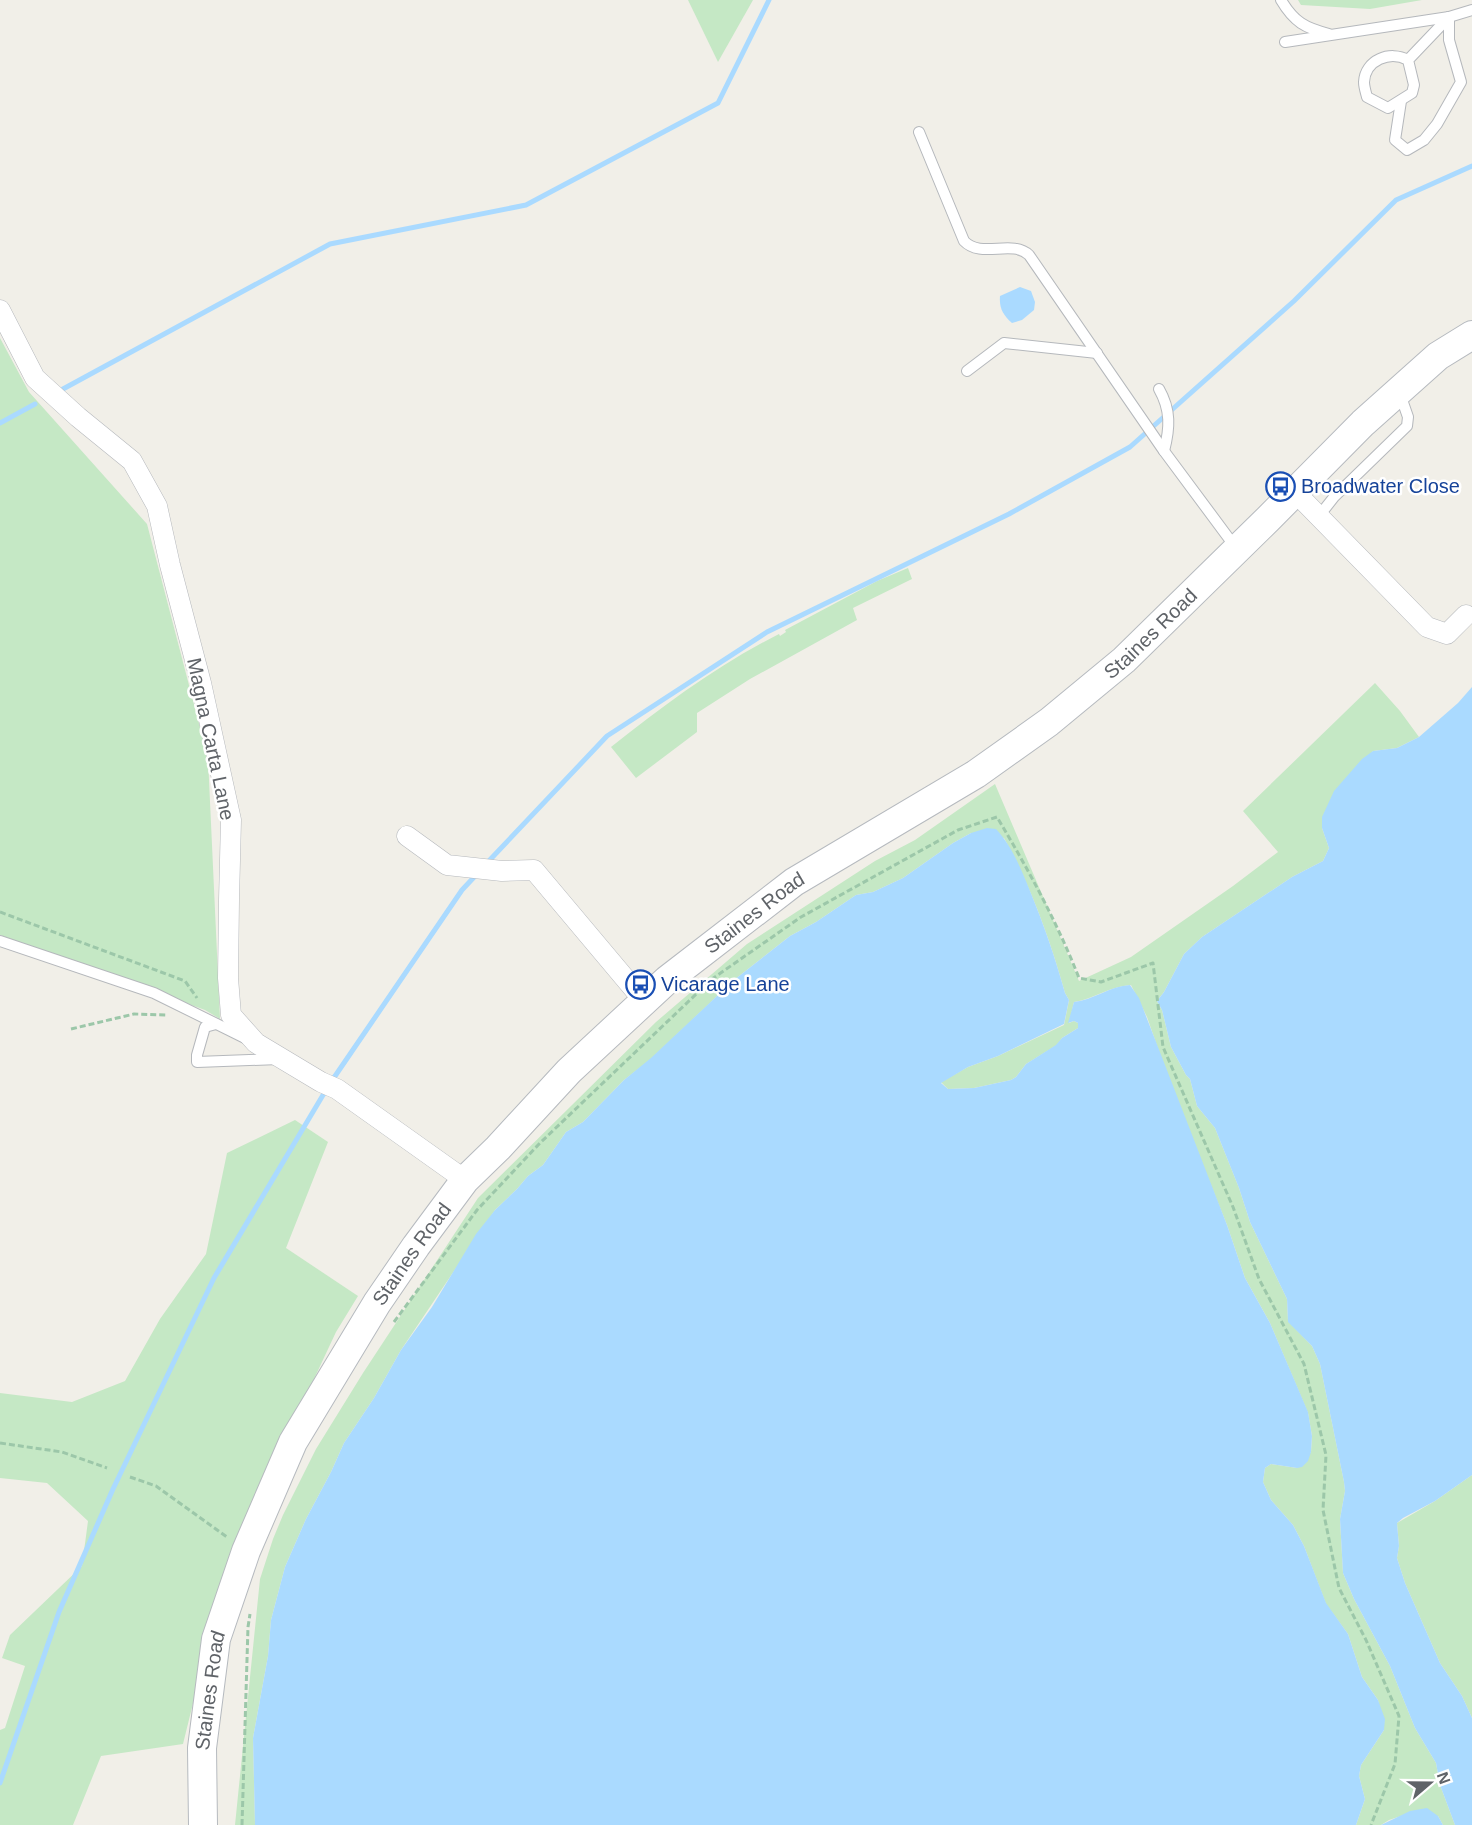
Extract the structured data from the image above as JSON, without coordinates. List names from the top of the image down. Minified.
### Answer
{"streets":{"main road":["Staines Road"],"street":["Magna Carta Lane"]},"crossings":[["Staines Road","Magna Carta Lane"]],"places":{"bus stop":["Broadwater Close","Vicarage Lane"]},"north":"right"}
